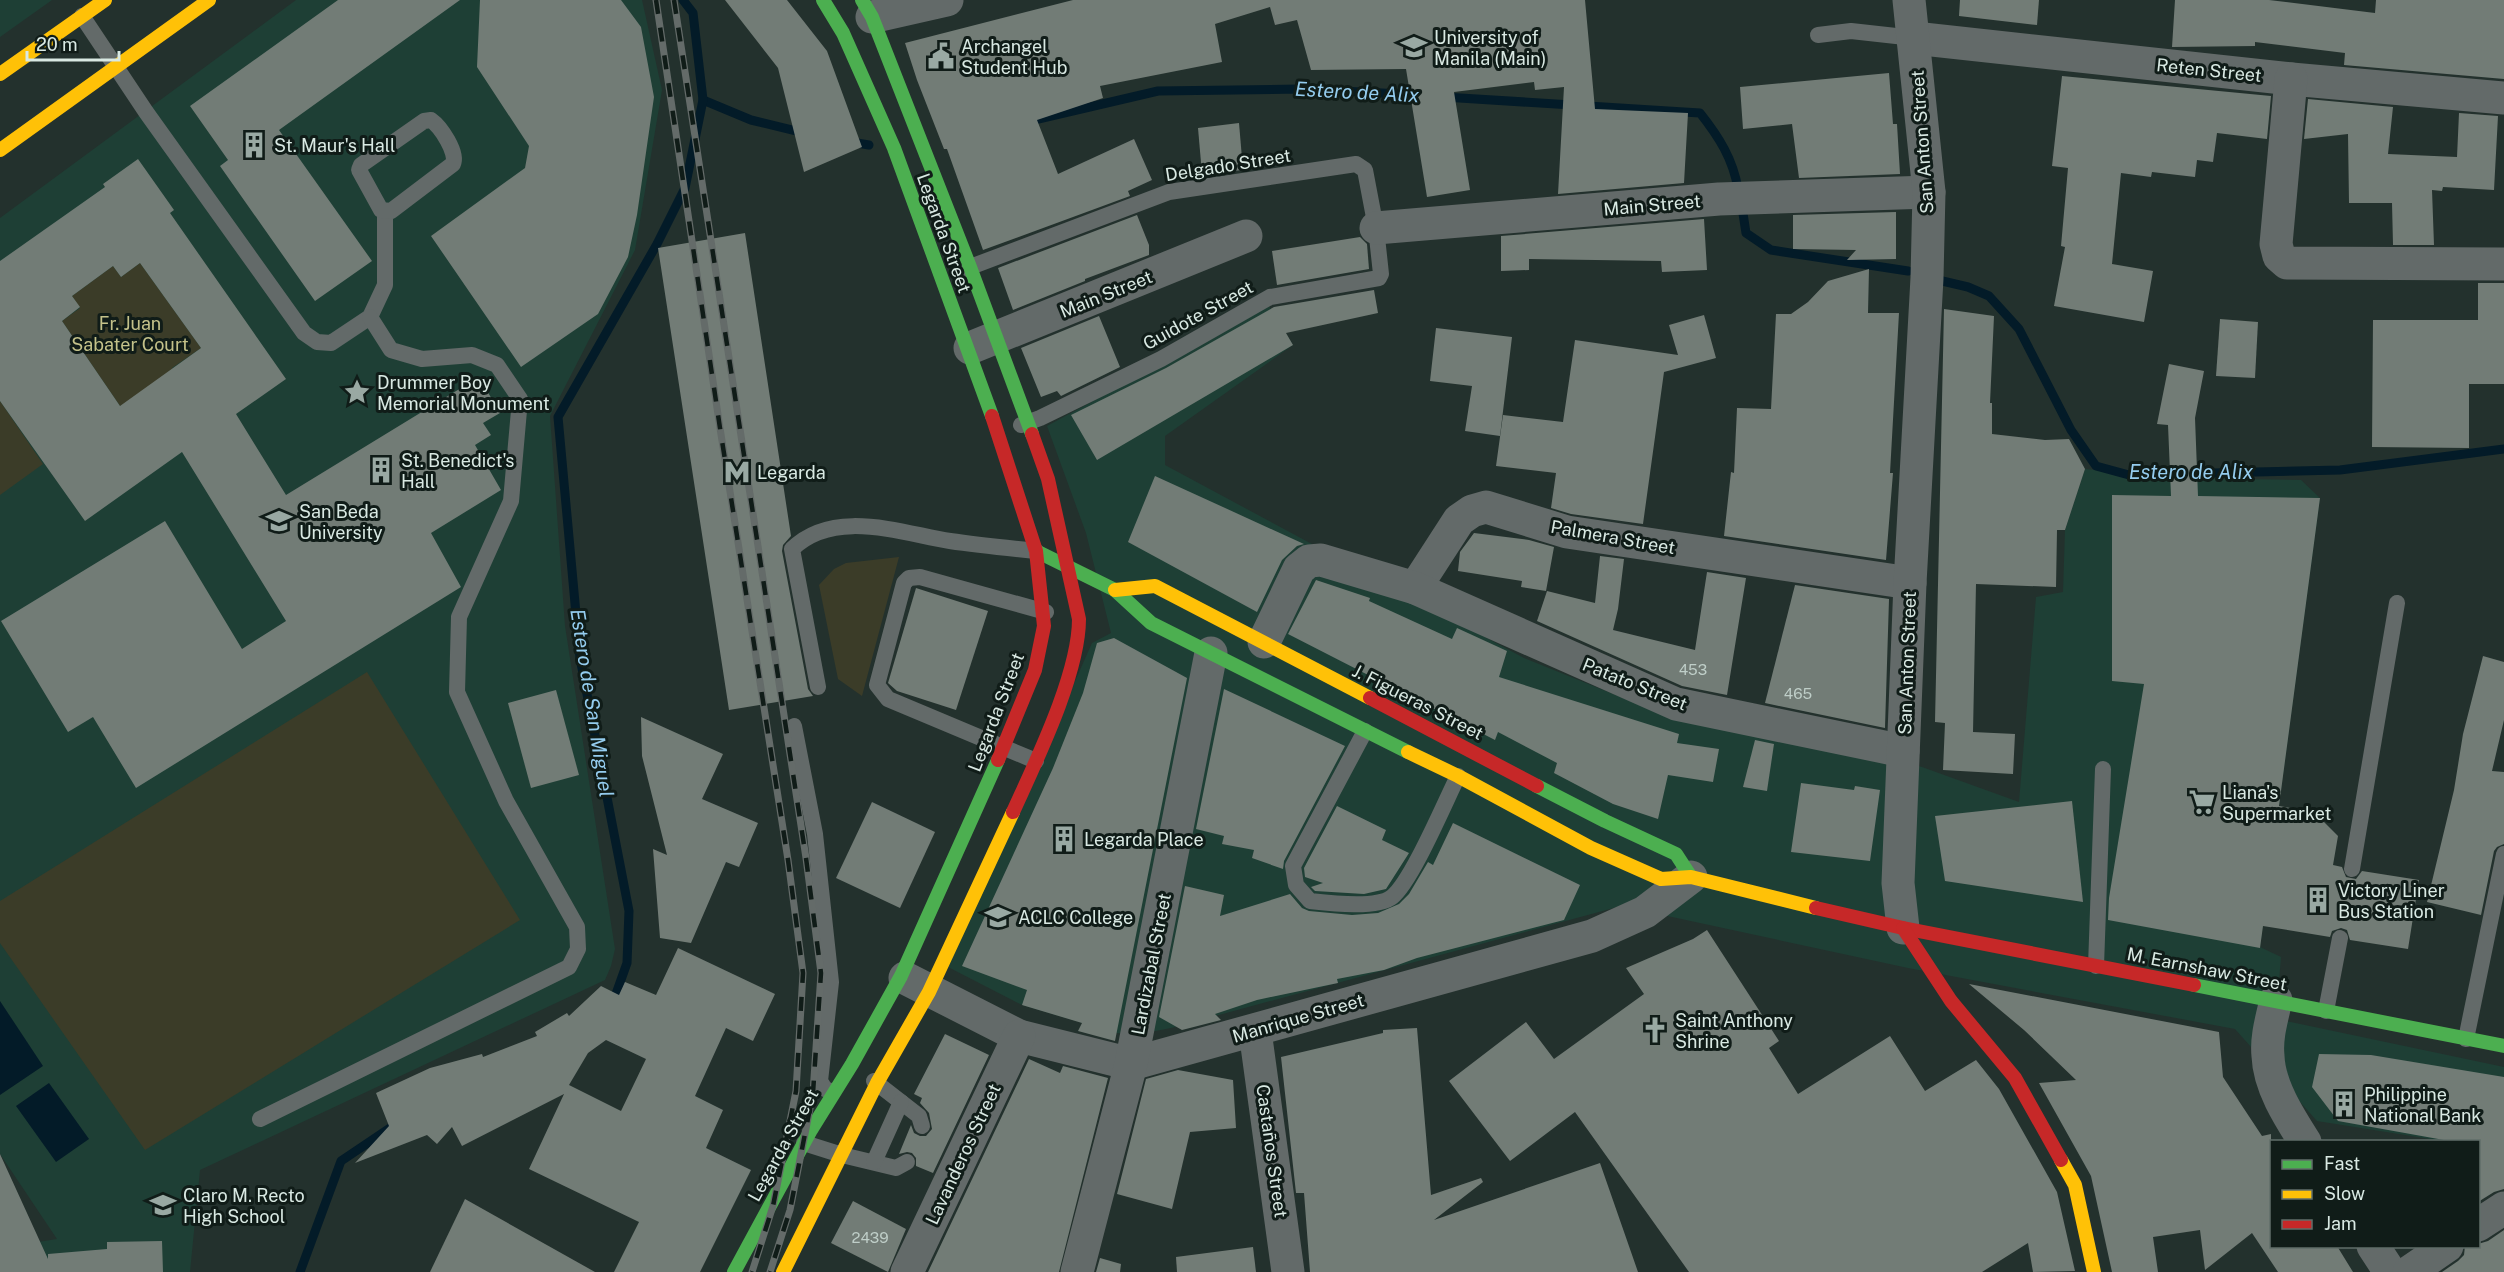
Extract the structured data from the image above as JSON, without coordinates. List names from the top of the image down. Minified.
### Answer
{"streets":{"street":["Reten Street","San Anton Street","Main Street","Legarda Street","Palmera Street","Patato Street","J. Figueras Street","Lardizabal Street","M. Earnshaw Street","Manrique Street","Castaños Street","Lavanderos Street"],"lane":["Delgado Street","Guidote Street"]},"crossings":[["Reten Street","San Anton Street"],["San Anton Street","Main Street"],["San Anton Street","Palmera Street"],["San Anton Street","Patato Street"],["San Anton Street","J. Figueras Street"],["San Anton Street","M. Earnshaw Street"],["Delgado Street","Main Street"],["Delgado Street","Legarda Street"],["Delgado Street","Guidote Street"],["Main Street","Legarda Street"],["Main Street","Guidote Street"],["Legarda Street","Guidote Street"],["Legarda Street","J. Figueras Street"],["Legarda Street","Manrique Street"],["Palmera Street","Patato Street"],["J. Figueras Street","Lardizabal Street"],["J. Figueras Street","M. Earnshaw Street"],["J. Figueras Street","Manrique Street"],["Lardizabal Street","Manrique Street"],["Manrique Street","Castaños Street"],["Manrique Street","Lavanderos Street"]],"water":["Estero de Alix","Estero de San Miguel"],"parks":["Fr. Juan Sabater Court"],"places":{"school or university":["University of Manila (Main)","San Beda University","ACLC College","Claro M. Recto High School"],"public building":["Archangel Student Hub"],"building":["St. Maur's Hall","St. Benedict's Hall","Legarda Place","Victory Liner Bus Station","Philippine National Bank"],"place":["Drummer Boy Memorial Monument"],"metro station":["Legarda"],"supermarket":["Liana's Supermarket"],"church":["Saint Anthony Shrine"]},"house_numbers":["453","465","2439"],"legend":["Fast","Slow","Jam"],"scale_bar":"20 m"}
